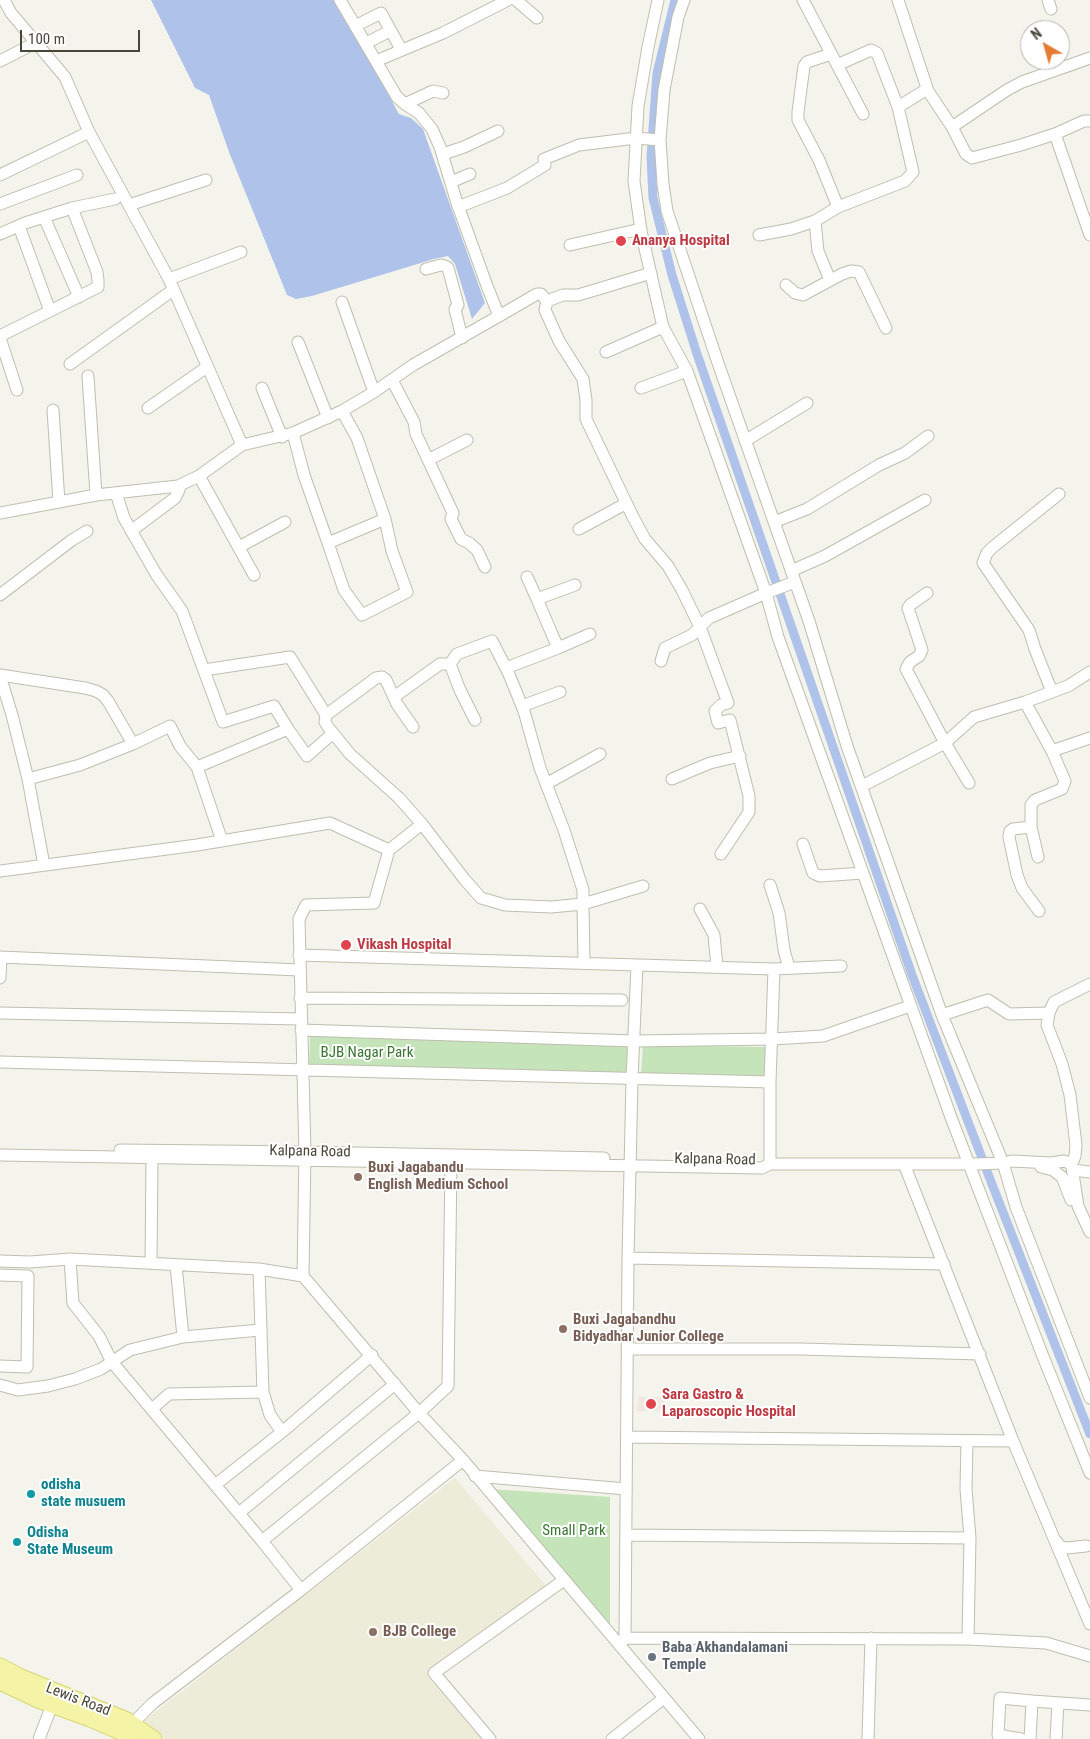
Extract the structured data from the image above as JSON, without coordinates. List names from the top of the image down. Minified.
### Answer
{"streets":{"main road":["Lewis Road"],"street":["Kalpana Road"]},"parks":["BJB Nagar Park","Small Park"],"places":["Ananya Hospital","Vikash Hospital","Buxi Jagabandu English Medium School","Buxi Jagabandhu Bidyadhar Junior College","Sara Gastro & Laparoscopic Hospital","odisha state musuem","Odisha State Museum","BJB College","Baba Akhandalamani Temple"],"scale_bar":"100 m","north":"top left"}
